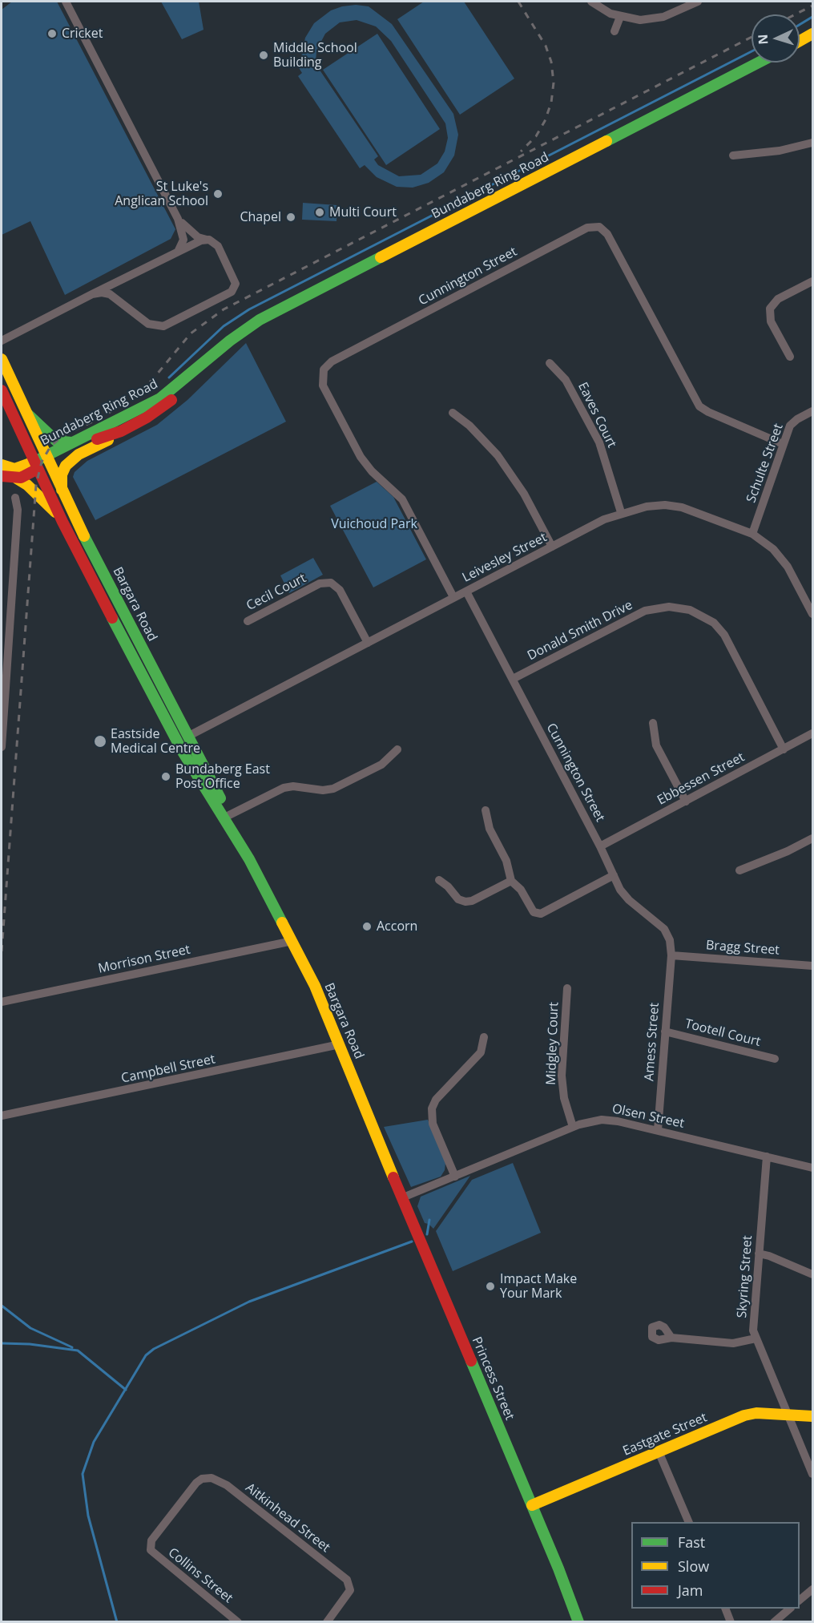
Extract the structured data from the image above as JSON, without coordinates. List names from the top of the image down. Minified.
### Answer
{"streets":{"main road":["Bundaberg Ring Road","Bargara Road","Princess Street","Eastgate Street"],"street":["Cunnington Street","Eaves Court","Schulte Street","Leivesley Street","Cecil Court","Donald Smith Drive","Ebbessen Street","Bragg Street","Morrison Street","Tootell Court","Amess Street","Midgley Court","Campbell Street","Olsen Street","Skyring Street","Aitkinhead Street","Collins Street"]},"crossings":[["Bundaberg Ring Road","Bargara Road"],["Cunnington Street","Schulte Street"],["Cunnington Street","Leivesley Street"],["Cunnington Street","Donald Smith Drive"],["Cunnington Street","Ebbessen Street"],["Cunnington Street","Bragg Street"],["Cunnington Street","Amess Street"],["Eaves Court","Leivesley Street"],["Schulte Street","Leivesley Street"],["Leivesley Street","Cecil Court"],["Leivesley Street","Bargara Road"],["Bargara Road","Morrison Street"],["Bargara Road","Campbell Street"],["Bargara Road","Olsen Street"],["Bargara Road","Princess Street"],["Donald Smith Drive","Ebbessen Street"],["Bragg Street","Amess Street"],["Tootell Court","Amess Street"],["Amess Street","Olsen Street"],["Midgley Court","Olsen Street"],["Olsen Street","Skyring Street"],["Olsen Street","Princess Street"],["Skyring Street","Eastgate Street"],["Princess Street","Eastgate Street"],["Aitkinhead Street","Collins Street"]],"parks":["Vuichoud Park"],"places":["Cricket","Middle School Building","St Luke's Anglican School","Multi Court","Chapel","Eastside Medical Centre","Bundaberg East Post Office","Accorn","Impact Make Your Mark"],"legend":["Fast","Slow","Jam"],"north":"left"}
